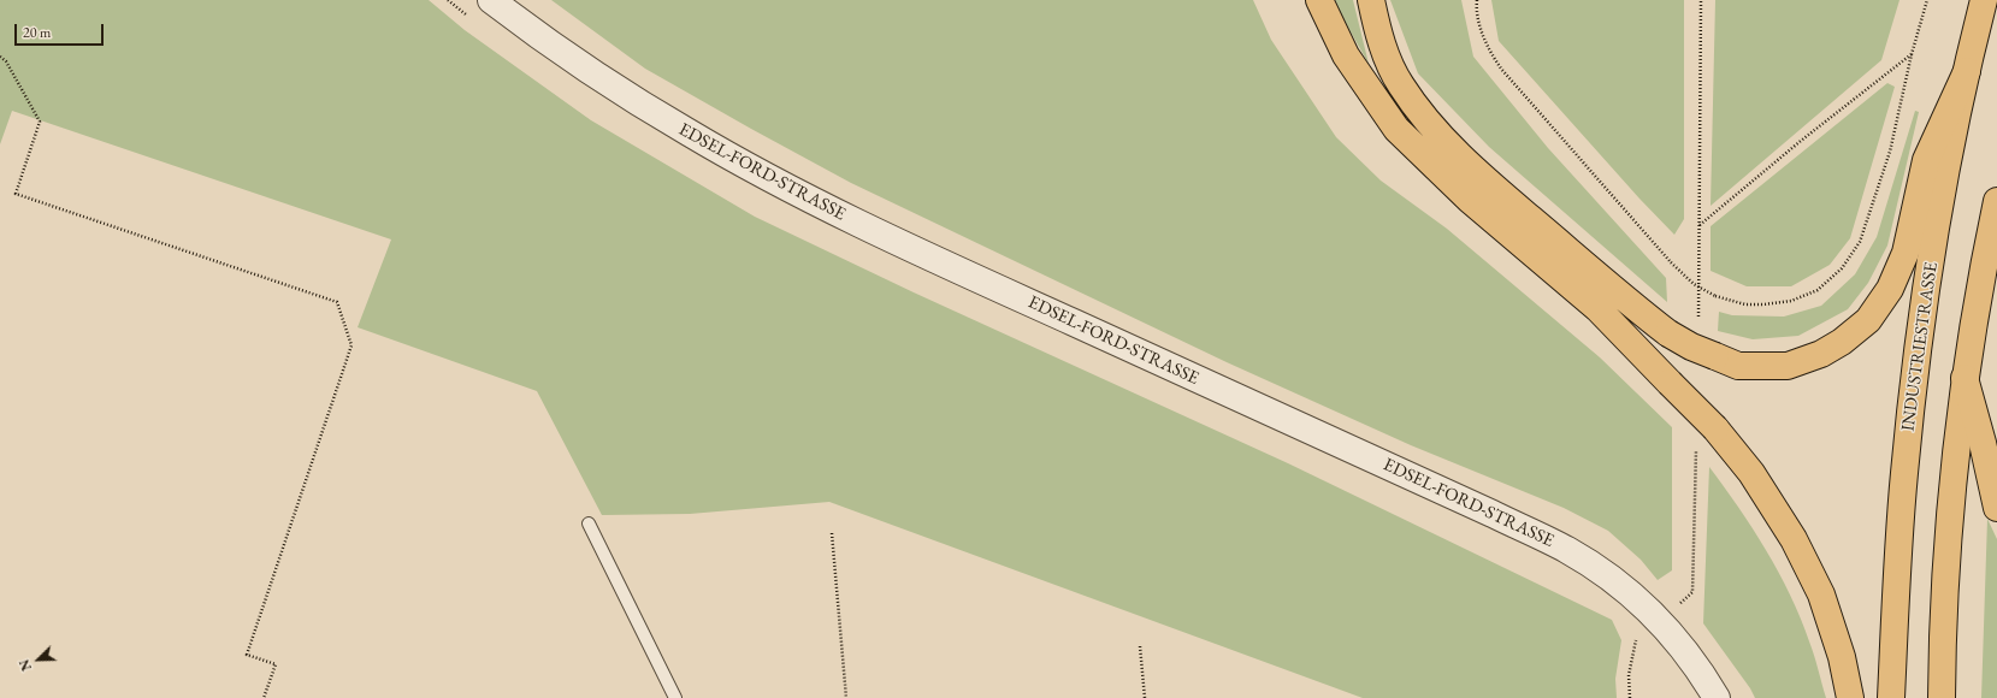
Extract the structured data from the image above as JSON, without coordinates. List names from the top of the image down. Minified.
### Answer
{"streets":{"highway":["INDUSTRIESTRASSE"],"street":["EDSEL-FORD-STRASSE"]},"scale_bar":"20 m","north":"bottom left"}
